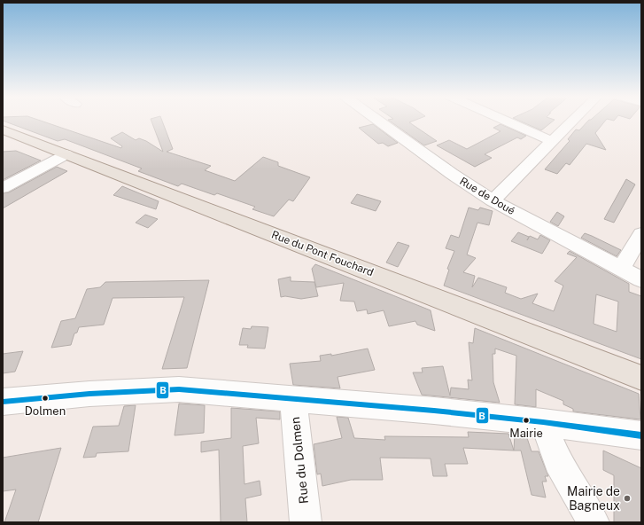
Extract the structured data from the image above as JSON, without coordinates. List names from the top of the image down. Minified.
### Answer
{"streets":{"main road":["Rue du Pont Fouchard"],"street":["Rue de Doué","Rue du Dolmen"]},"places":["Dolmen","Mairie","Mairie de Bagneux"],"lines":["transit line B"]}
